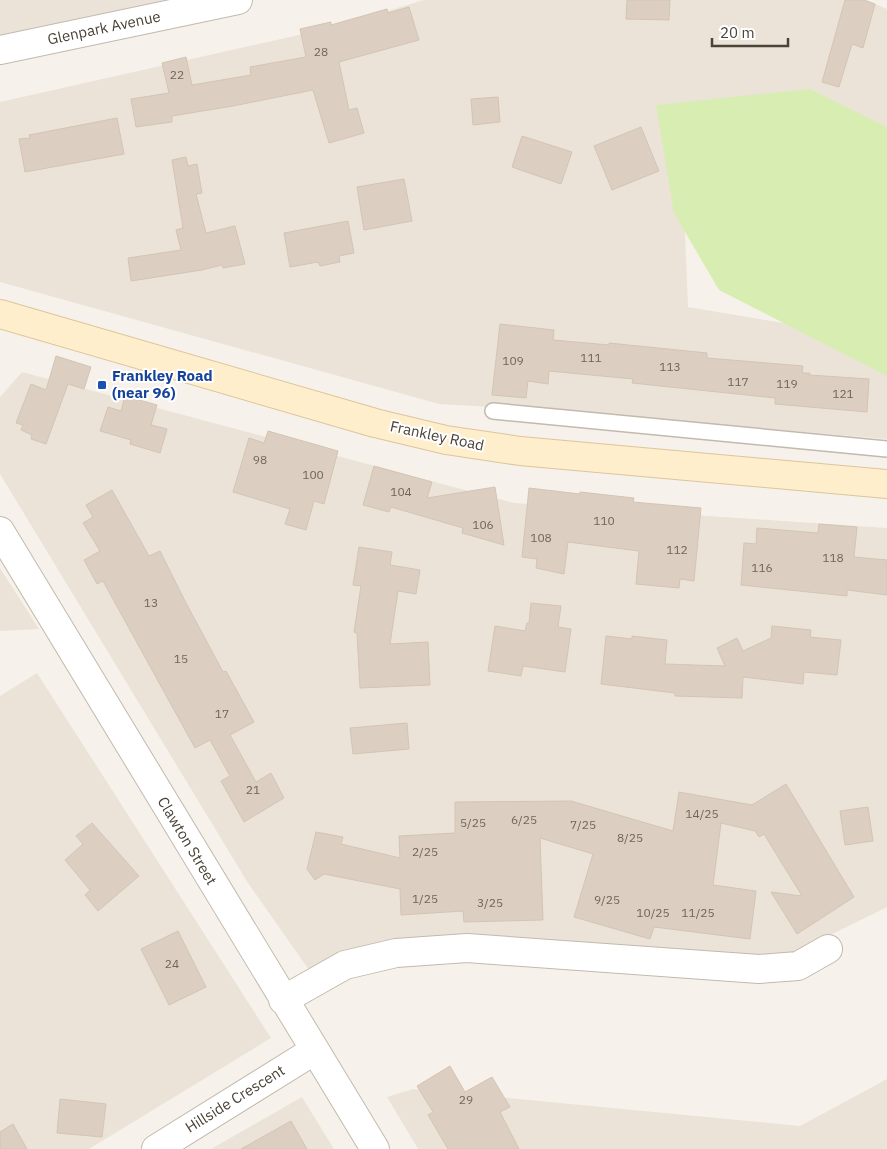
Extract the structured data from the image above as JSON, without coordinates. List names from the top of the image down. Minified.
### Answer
{"streets":{"street":["Glenpark Avenue","Frankley Road","Clawton Street","Hillside Crescent"]},"crossings":[["Clawton Street","Hillside Crescent"]],"places":{"transit":["Frankley Road (near 96)"]},"house_numbers":["28","22","111","109","113","117","119","121","98","100","104","110","106","108","112","118","116","13","15","17","21","14/25","6/25","5/25","7/25","8/25","2/25","1/25","9/25","3/25","10/25","11/25","24","29"],"scale_bar":"20 m"}
